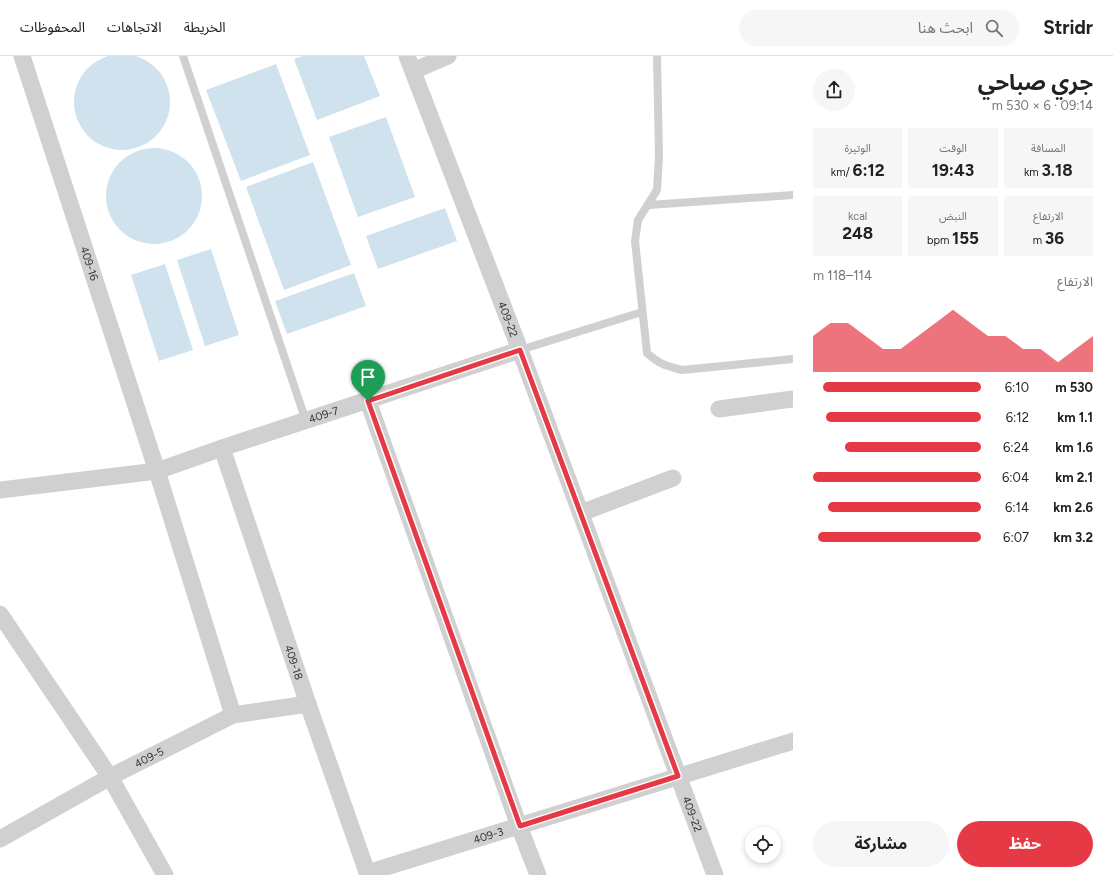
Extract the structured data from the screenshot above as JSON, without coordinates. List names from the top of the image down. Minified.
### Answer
{"streets":{"street":["409-16","409-22","409-7","409-18","409-5","409-3"]},"crossings":[["409-16","409-7"],["409-16","409-5"],["409-22","409-7"],["409-22","409-3"],["409-7","409-18"],["409-18","409-5"],["409-18","409-3"]],"page":{"header":"Stridr","search":"ابحث هنا","nav":["الخريطة","الاتجاهات","المحفوظات"],"heading":["جري صباحي","09:14 · 6 × 530 m"],"stats":[["المسافة","3.18 km"],["الوقت","19:43"],["الوتيرة","6:12 /km"],["الارتفاع","36 m"],["النبض","155 bpm"],["kcal","248"]],"chart":["الارتفاع","114–118 m"],"list":[{"name":"530 m","note":"6:10"},{"name":"1.1 km","note":"6:12"},{"name":"1.6 km","note":"6:24"},{"name":"2.1 km","note":"6:04"},{"name":"2.6 km","note":"6:14"},{"name":"3.2 km","note":"6:07"}],"buttons":["حفظ","مشاركة"]}}
